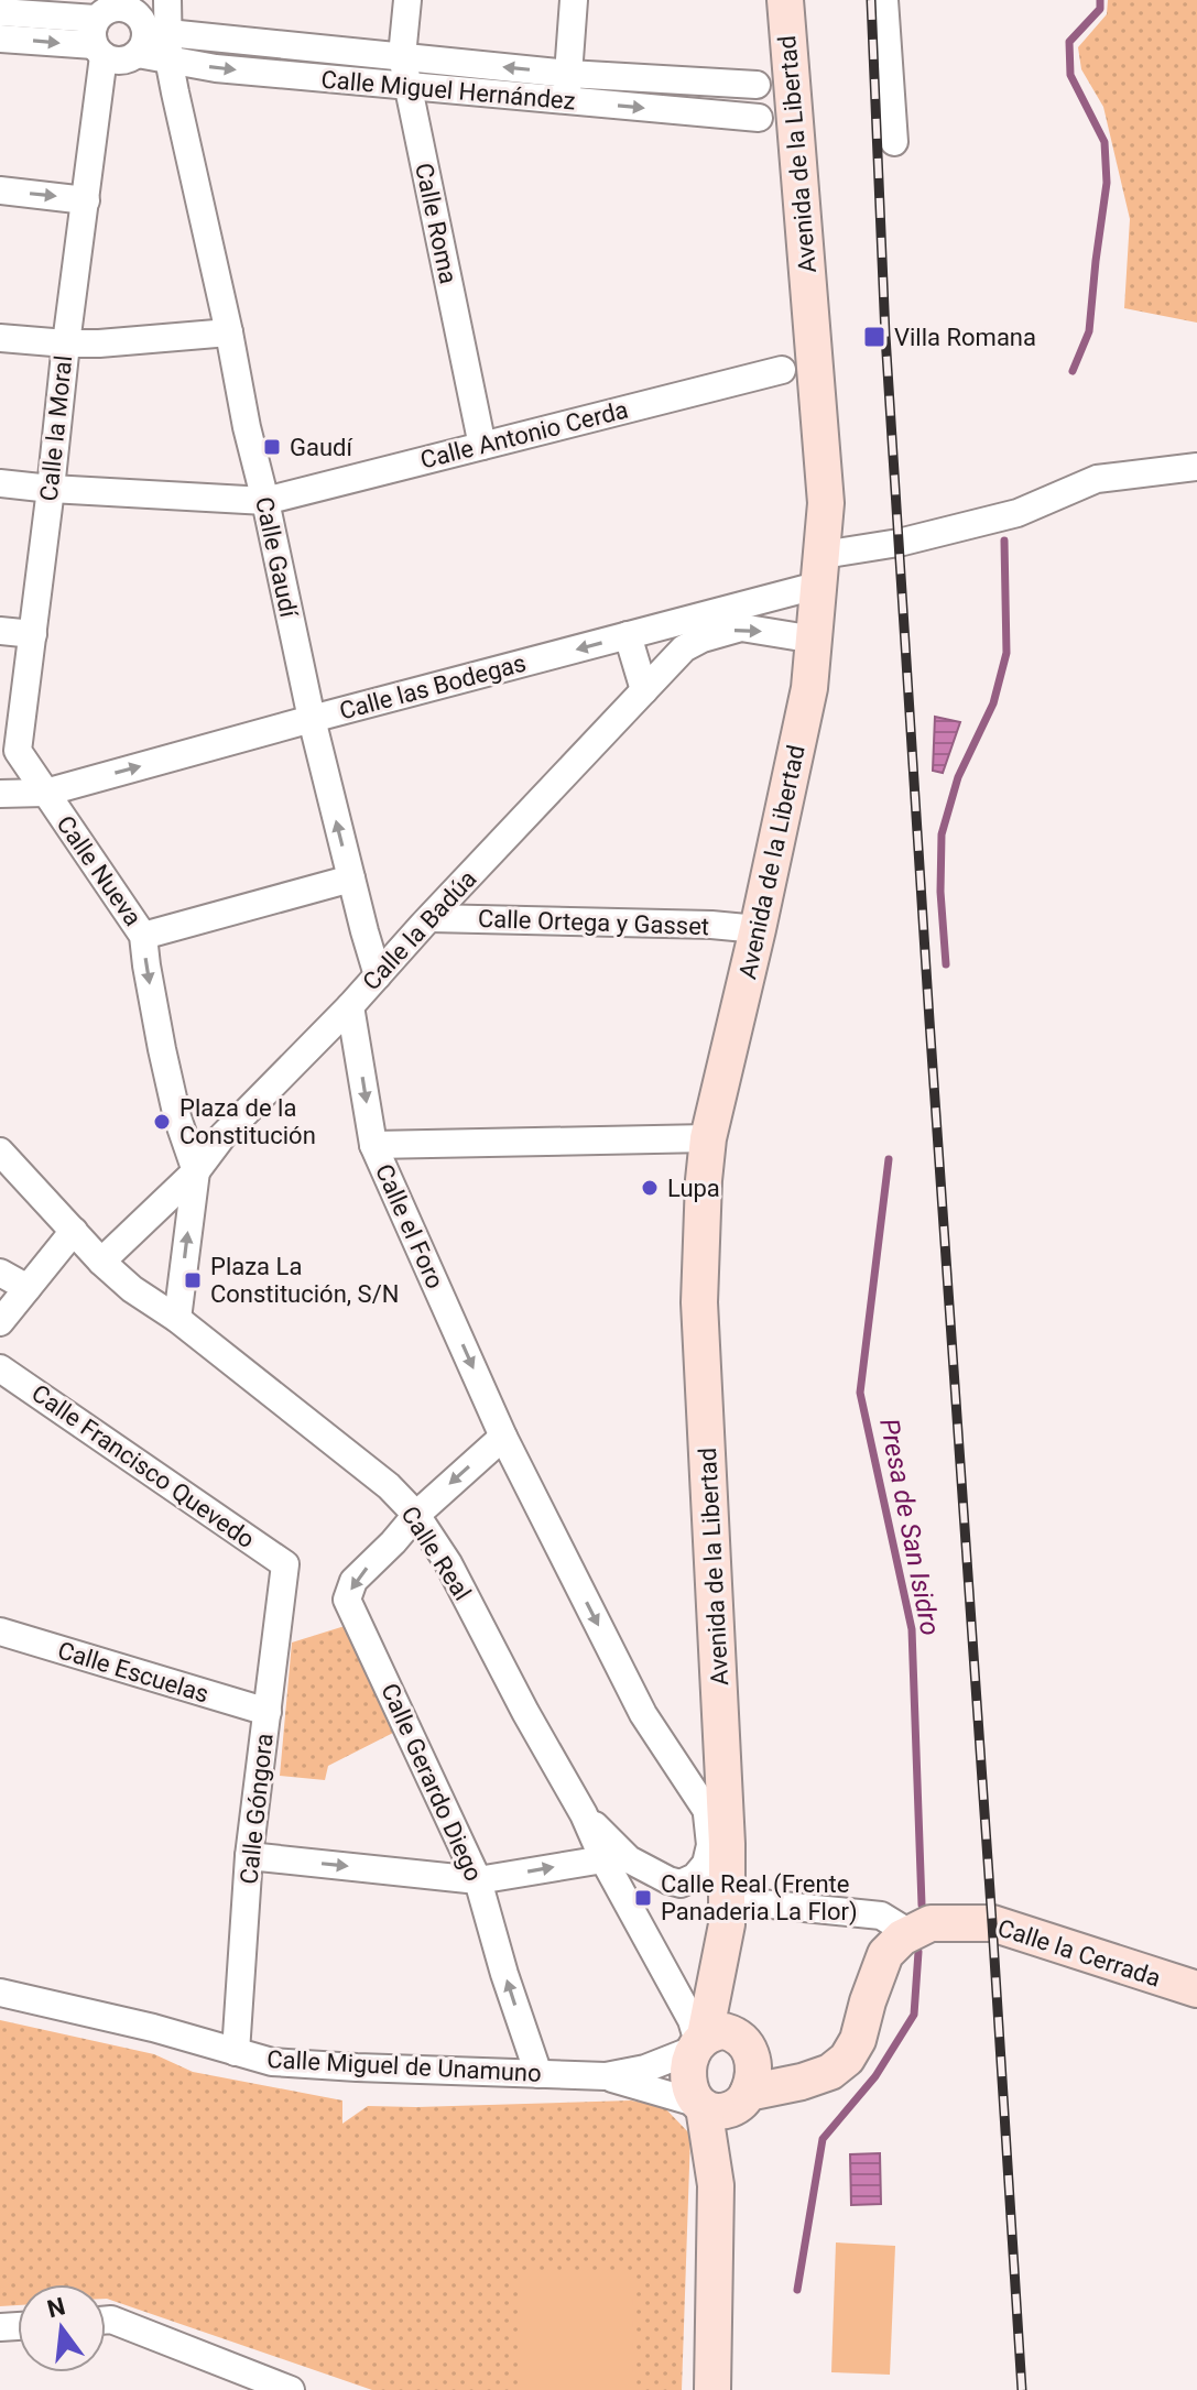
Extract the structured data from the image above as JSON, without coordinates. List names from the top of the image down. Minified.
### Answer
{"streets":{"main road":["Avenida de la Libertad","Calle la Cerrada"],"street":["Calle Miguel Hernández","Calle Roma","Calle la Moral","Calle Antonio Cerda","Calle Gaudí","Calle las Bodegas","Calle Nueva","Calle Ortega y Gasset","Calle la Badúa","Calle el Foro","Calle Francisco Quevedo","Calle Real","Calle Escuelas","Calle Gerardo Diego","Calle Góngora","Calle Miguel de Unamuno"]},"crossings":[["Calle Miguel Hernández","Calle Roma"],["Calle Miguel Hernández","Calle la Moral"],["Calle Miguel Hernández","Calle Gaudí"],["Avenida de la Libertad","Calle las Bodegas"],["Avenida de la Libertad","Calle Ortega y Gasset"],["Avenida de la Libertad","Calle la Badúa"],["Avenida de la Libertad","Calle el Foro"],["Avenida de la Libertad","Calle Real"],["Avenida de la Libertad","Calle Miguel de Unamuno"],["Calle Roma","Calle Antonio Cerda"],["Calle la Moral","Calle Antonio Cerda"],["Calle la Moral","Calle Gaudí"],["Calle la Moral","Calle las Bodegas"],["Calle la Moral","Calle Nueva"],["Calle Antonio Cerda","Calle Gaudí"],["Calle Gaudí","Calle las Bodegas"],["Calle Gaudí","Calle la Badúa"],["Calle las Bodegas","Calle Nueva"],["Calle Nueva","Calle la Badúa"],["Calle Ortega y Gasset","Calle la Badúa"],["Calle la Badúa","Calle el Foro"],["Calle la Badúa","Calle Real"],["Calle el Foro","Calle Real"],["Calle Francisco Quevedo","Calle Góngora"],["Calle Real","Calle Gerardo Diego"],["Calle Real","Calle Miguel de Unamuno"],["Calle Escuelas","Calle Góngora"],["Calle Gerardo Diego","Calle Miguel de Unamuno"],["Calle Góngora","Calle Miguel de Unamuno"]],"one_way":["Calle Nueva","Calle el Foro"],"water":["Presa de San Isidro"],"places":{"transit":["Villa Romana","Gaudí","Plaza La Constitución, S/N","Calle Real (Frente Panaderia La Flor)"],"other":["Plaza de la Constitución","Lupa"]},"north":"top"}
